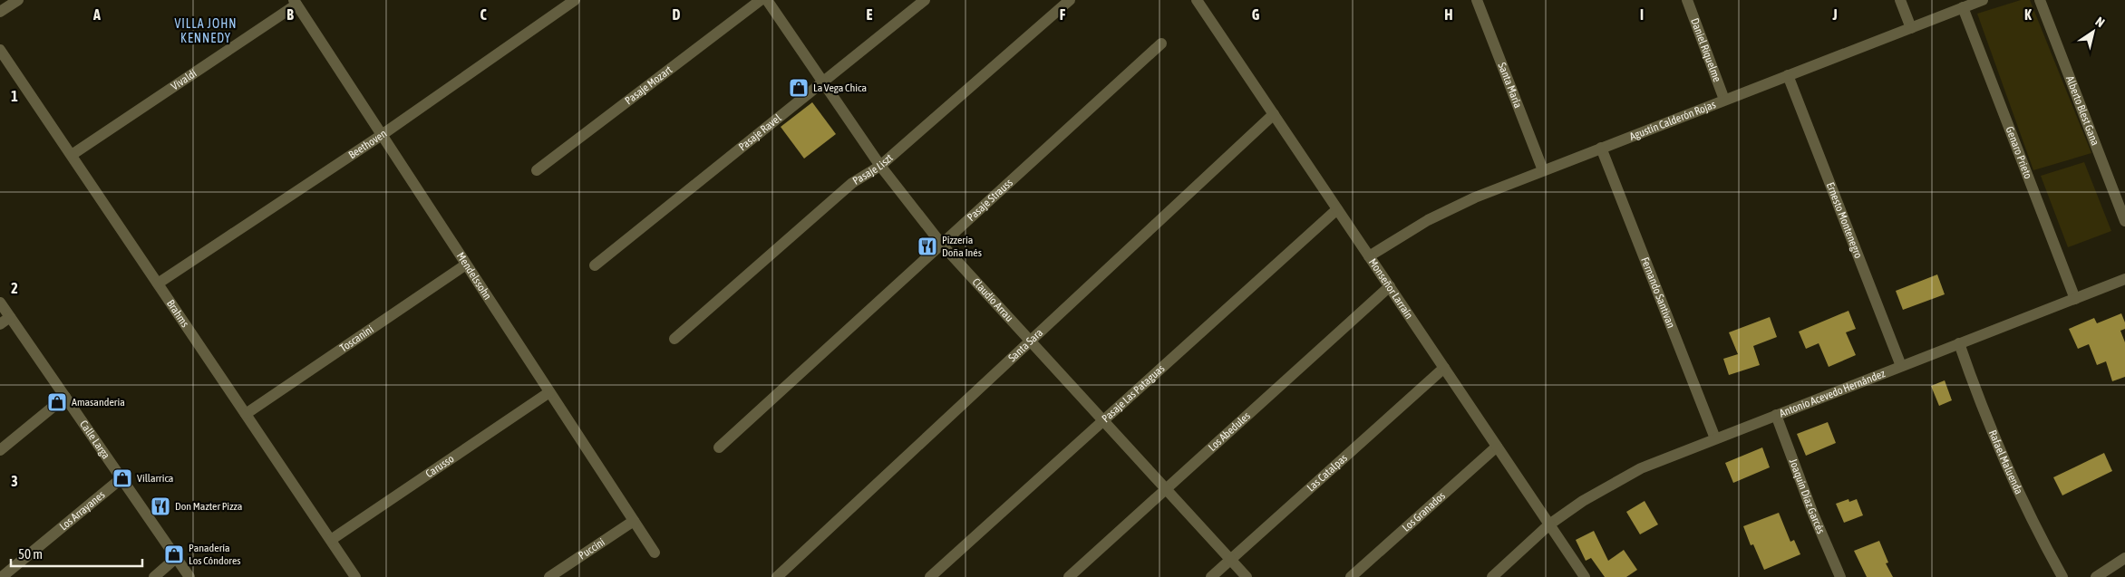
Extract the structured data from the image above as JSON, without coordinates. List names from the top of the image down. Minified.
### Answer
{"streets":{"street":["Daniel Riquelme","Vivaldi","Pasaje Mozart","Santa María","Alberto Blest Gana","Agustín Calderón Rojas","Pasaje Ravel","Beethoven","Genaro Prieto","Pasaje Liszt","Pasaje Strauss","Ernesto Montenegro","Mendelssohn","Monseñor Larraín","Fernando Santivan","Claudio Arrau","Brahms","Toscanini","Santa Sara","Antonio Acevedo Hernández","Pasaje Las Pataguas","Los Abedules","Calle Larga","Rafael Maluenda","Carusso","Las Catalpas","Joaquín Díaz Garcés","Los Arrayanes","Los Granados","Puccini"]},"crossings":[["Daniel Riquelme","Agustín Calderón Rojas"],["Vivaldi","Mendelssohn"],["Vivaldi","Brahms"],["Santa María","Agustín Calderón Rojas"],["Agustín Calderón Rojas","Genaro Prieto"],["Agustín Calderón Rojas","Ernesto Montenegro"],["Agustín Calderón Rojas","Monseñor Larraín"],["Agustín Calderón Rojas","Fernando Santivan"],["Pasaje Ravel","Claudio Arrau"],["Beethoven","Mendelssohn"],["Beethoven","Brahms"],["Genaro Prieto","Antonio Acevedo Hernández"],["Pasaje Liszt","Claudio Arrau"],["Pasaje Strauss","Claudio Arrau"],["Ernesto Montenegro","Antonio Acevedo Hernández"],["Mendelssohn","Toscanini"],["Mendelssohn","Carusso"],["Mendelssohn","Puccini"],["Monseñor Larraín","Santa Sara"],["Monseñor Larraín","Antonio Acevedo Hernández"],["Monseñor Larraín","Pasaje Las Pataguas"],["Monseñor Larraín","Los Abedules"],["Monseñor Larraín","Las Catalpas"],["Monseñor Larraín","Los Granados"],["Fernando Santivan","Antonio Acevedo Hernández"],["Claudio Arrau","Santa Sara"],["Claudio Arrau","Pasaje Las Pataguas"],["Claudio Arrau","Los Abedules"],["Claudio Arrau","Las Catalpas"],["Brahms","Toscanini"],["Brahms","Carusso"],["Antonio Acevedo Hernández","Rafael Maluenda"],["Antonio Acevedo Hernández","Joaquín Díaz Garcés"],["Calle Larga","Los Arrayanes"]],"districts":["VILLA JOHN KENNEDY"],"places":{"shop":["La Vega Chica","Amasanderia","Villarrica","Panadería Los Cóndores"],"restaurant":["Pizzería Doña Inés","Don Mazter Pizza"]},"scale_bar":"50 m","north":"top right","grid":{"columns":["A","B","C","D","E","F","G","H","I","J","K"],"rows":["1","2","3"]}}
